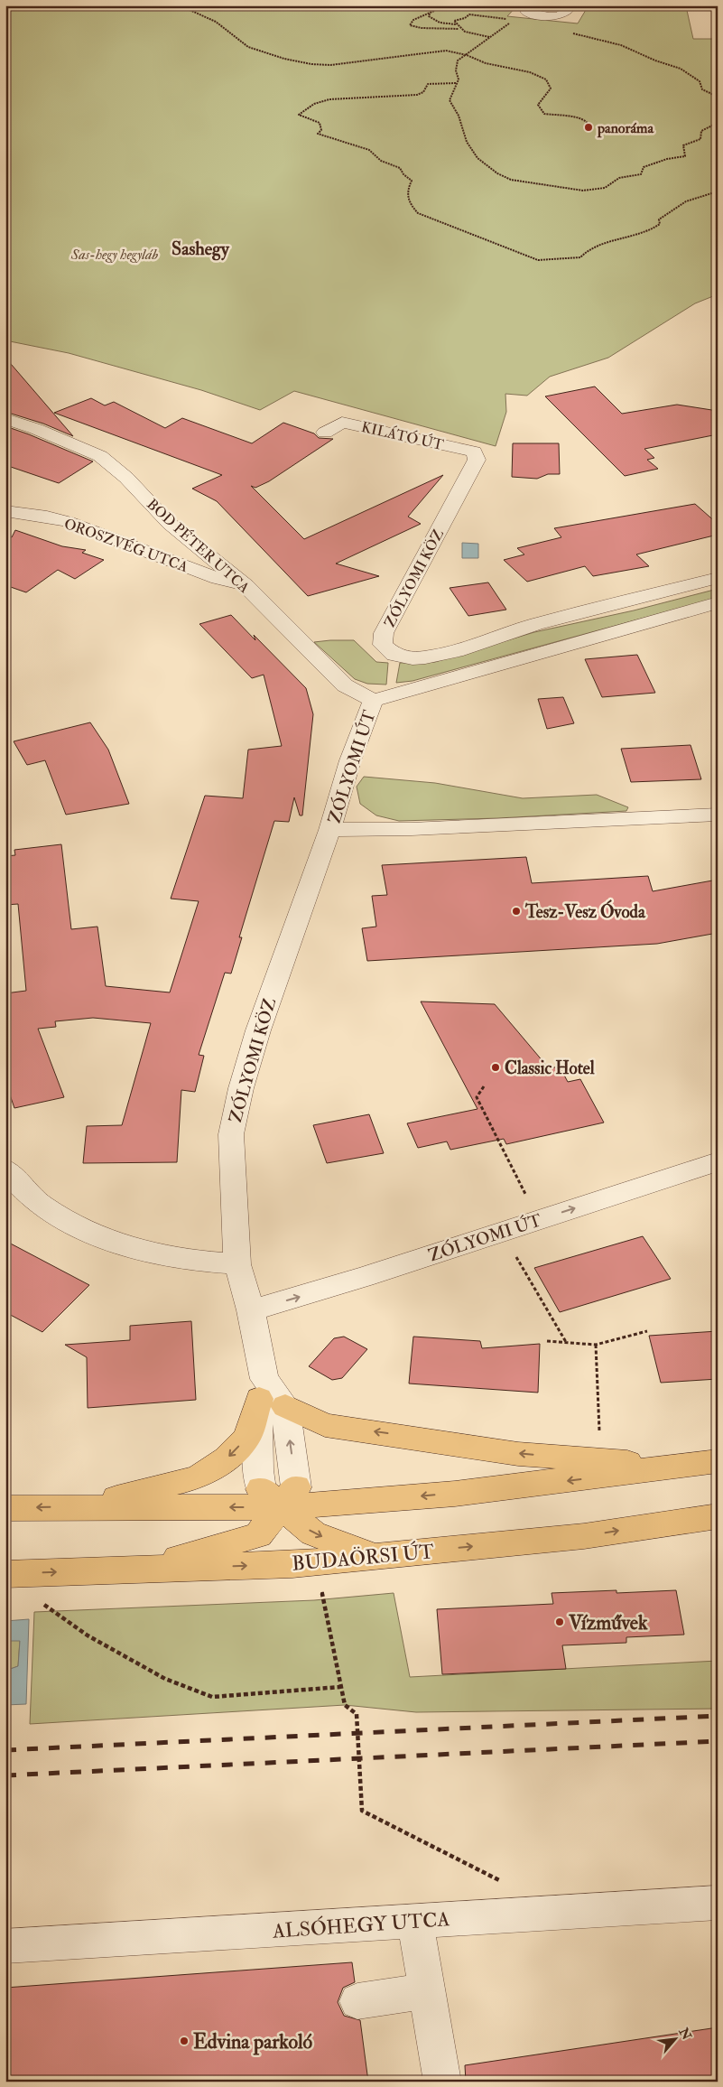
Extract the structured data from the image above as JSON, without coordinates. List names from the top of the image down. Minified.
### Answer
{"streets":{"main road":["BUDAÖRSI ÚT"],"street":["KILÁTÓ ÚT","OROSZVÉG UTCA","BOD PÉTER UTCA","ZÓLYOMI KÖZ","ZÓLYOMI ÚT","ALSÓHEGY UTCA"]},"crossings":[["KILÁTÓ ÚT","ZÓLYOMI KÖZ"],["OROSZVÉG UTCA","BOD PÉTER UTCA"],["BOD PÉTER UTCA","ZÓLYOMI ÚT"],["ZÓLYOMI KÖZ","ZÓLYOMI ÚT"]],"one_way":["ZÓLYOMI ÚT"],"districts":["Sashegy"],"parks":["Sas-hegy hegyláb"],"places":["panoráma","Tesz-Vesz Óvoda","Classic Hotel","Vízművek","Edvina parkoló"],"north":"top right"}
